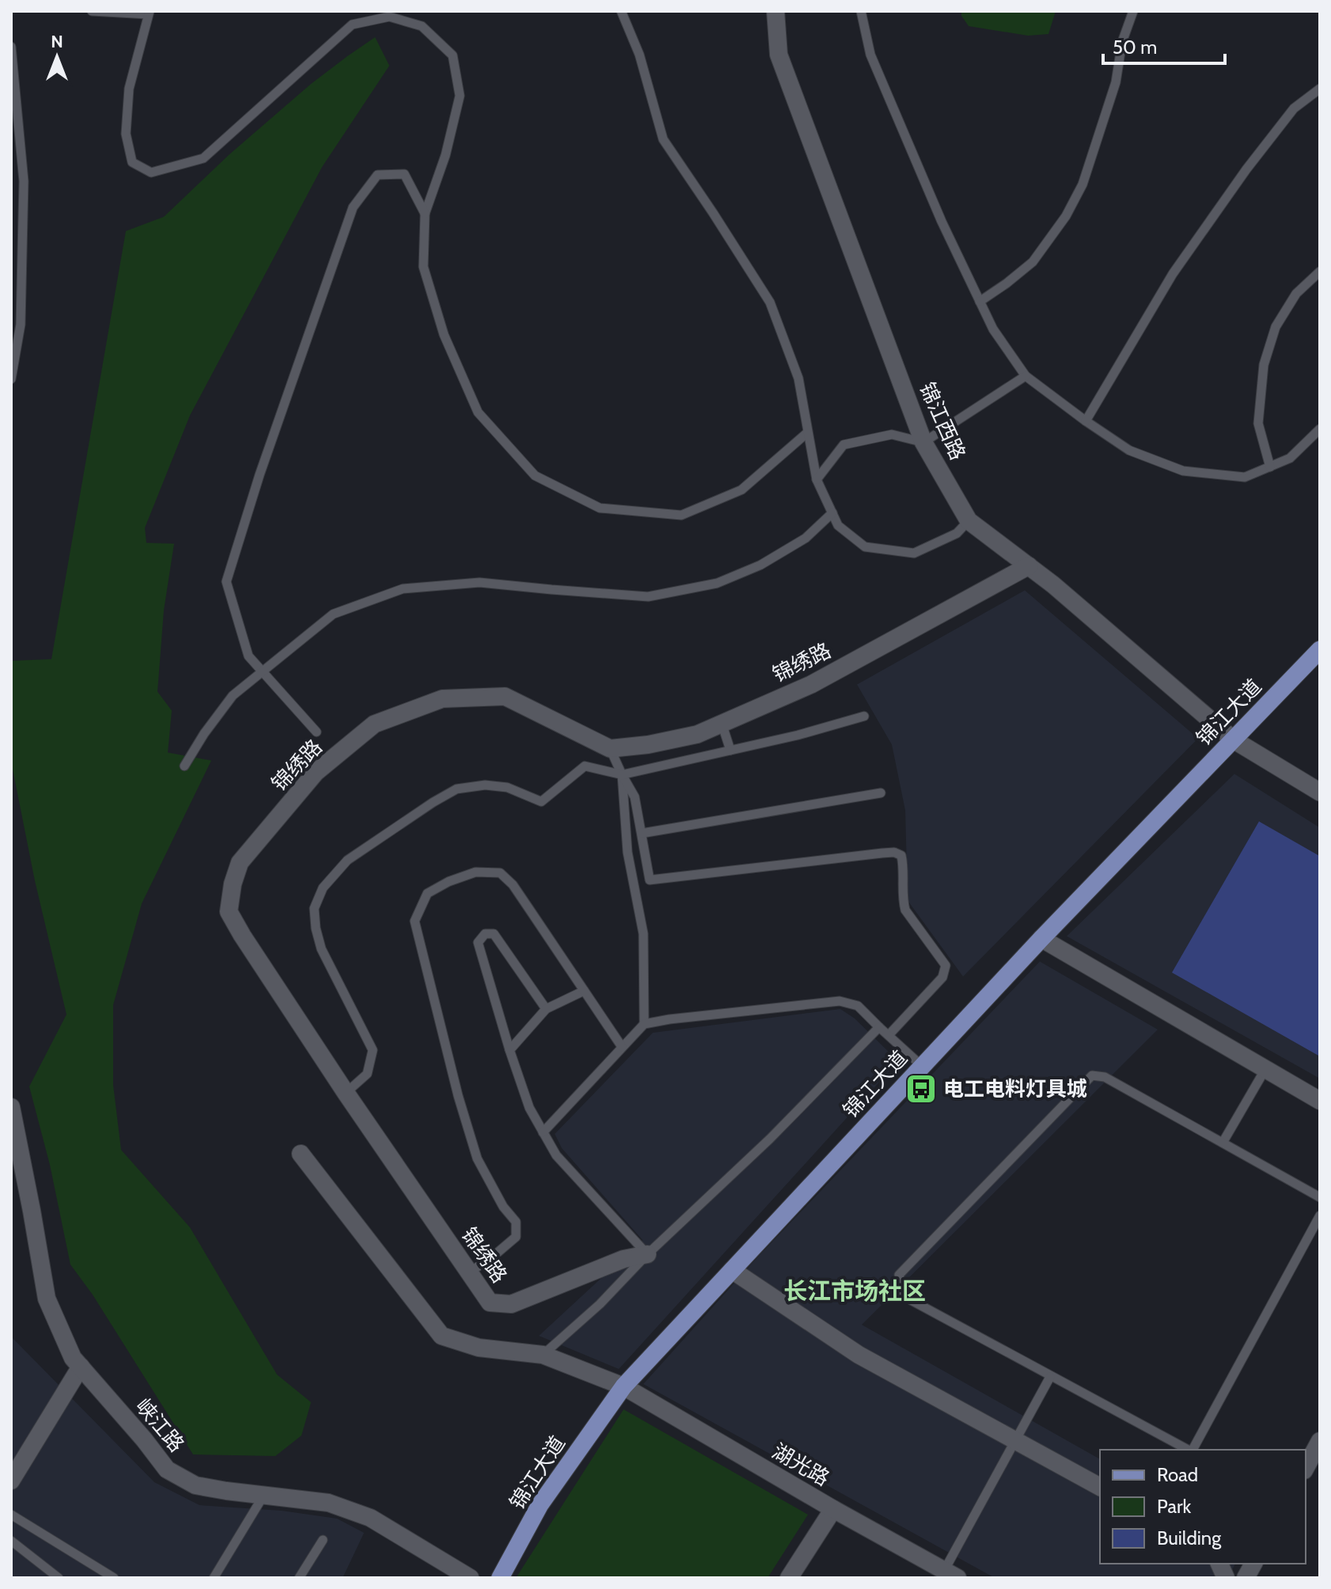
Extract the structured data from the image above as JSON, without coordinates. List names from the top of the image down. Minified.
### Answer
{"streets":{"main road":["锦江大道"],"street":["锦江西路","锦绣路","峡江路","湖光路"]},"crossings":[["锦江西路","锦绣路"],["锦江西路","锦江大道"],["锦江大道","湖光路"]],"districts":["长江市场社区"],"places":{"bus stop":["电工电料灯具城"]},"legend":["Road","Park","Building"],"scale_bar":"50 m","north":"top"}
